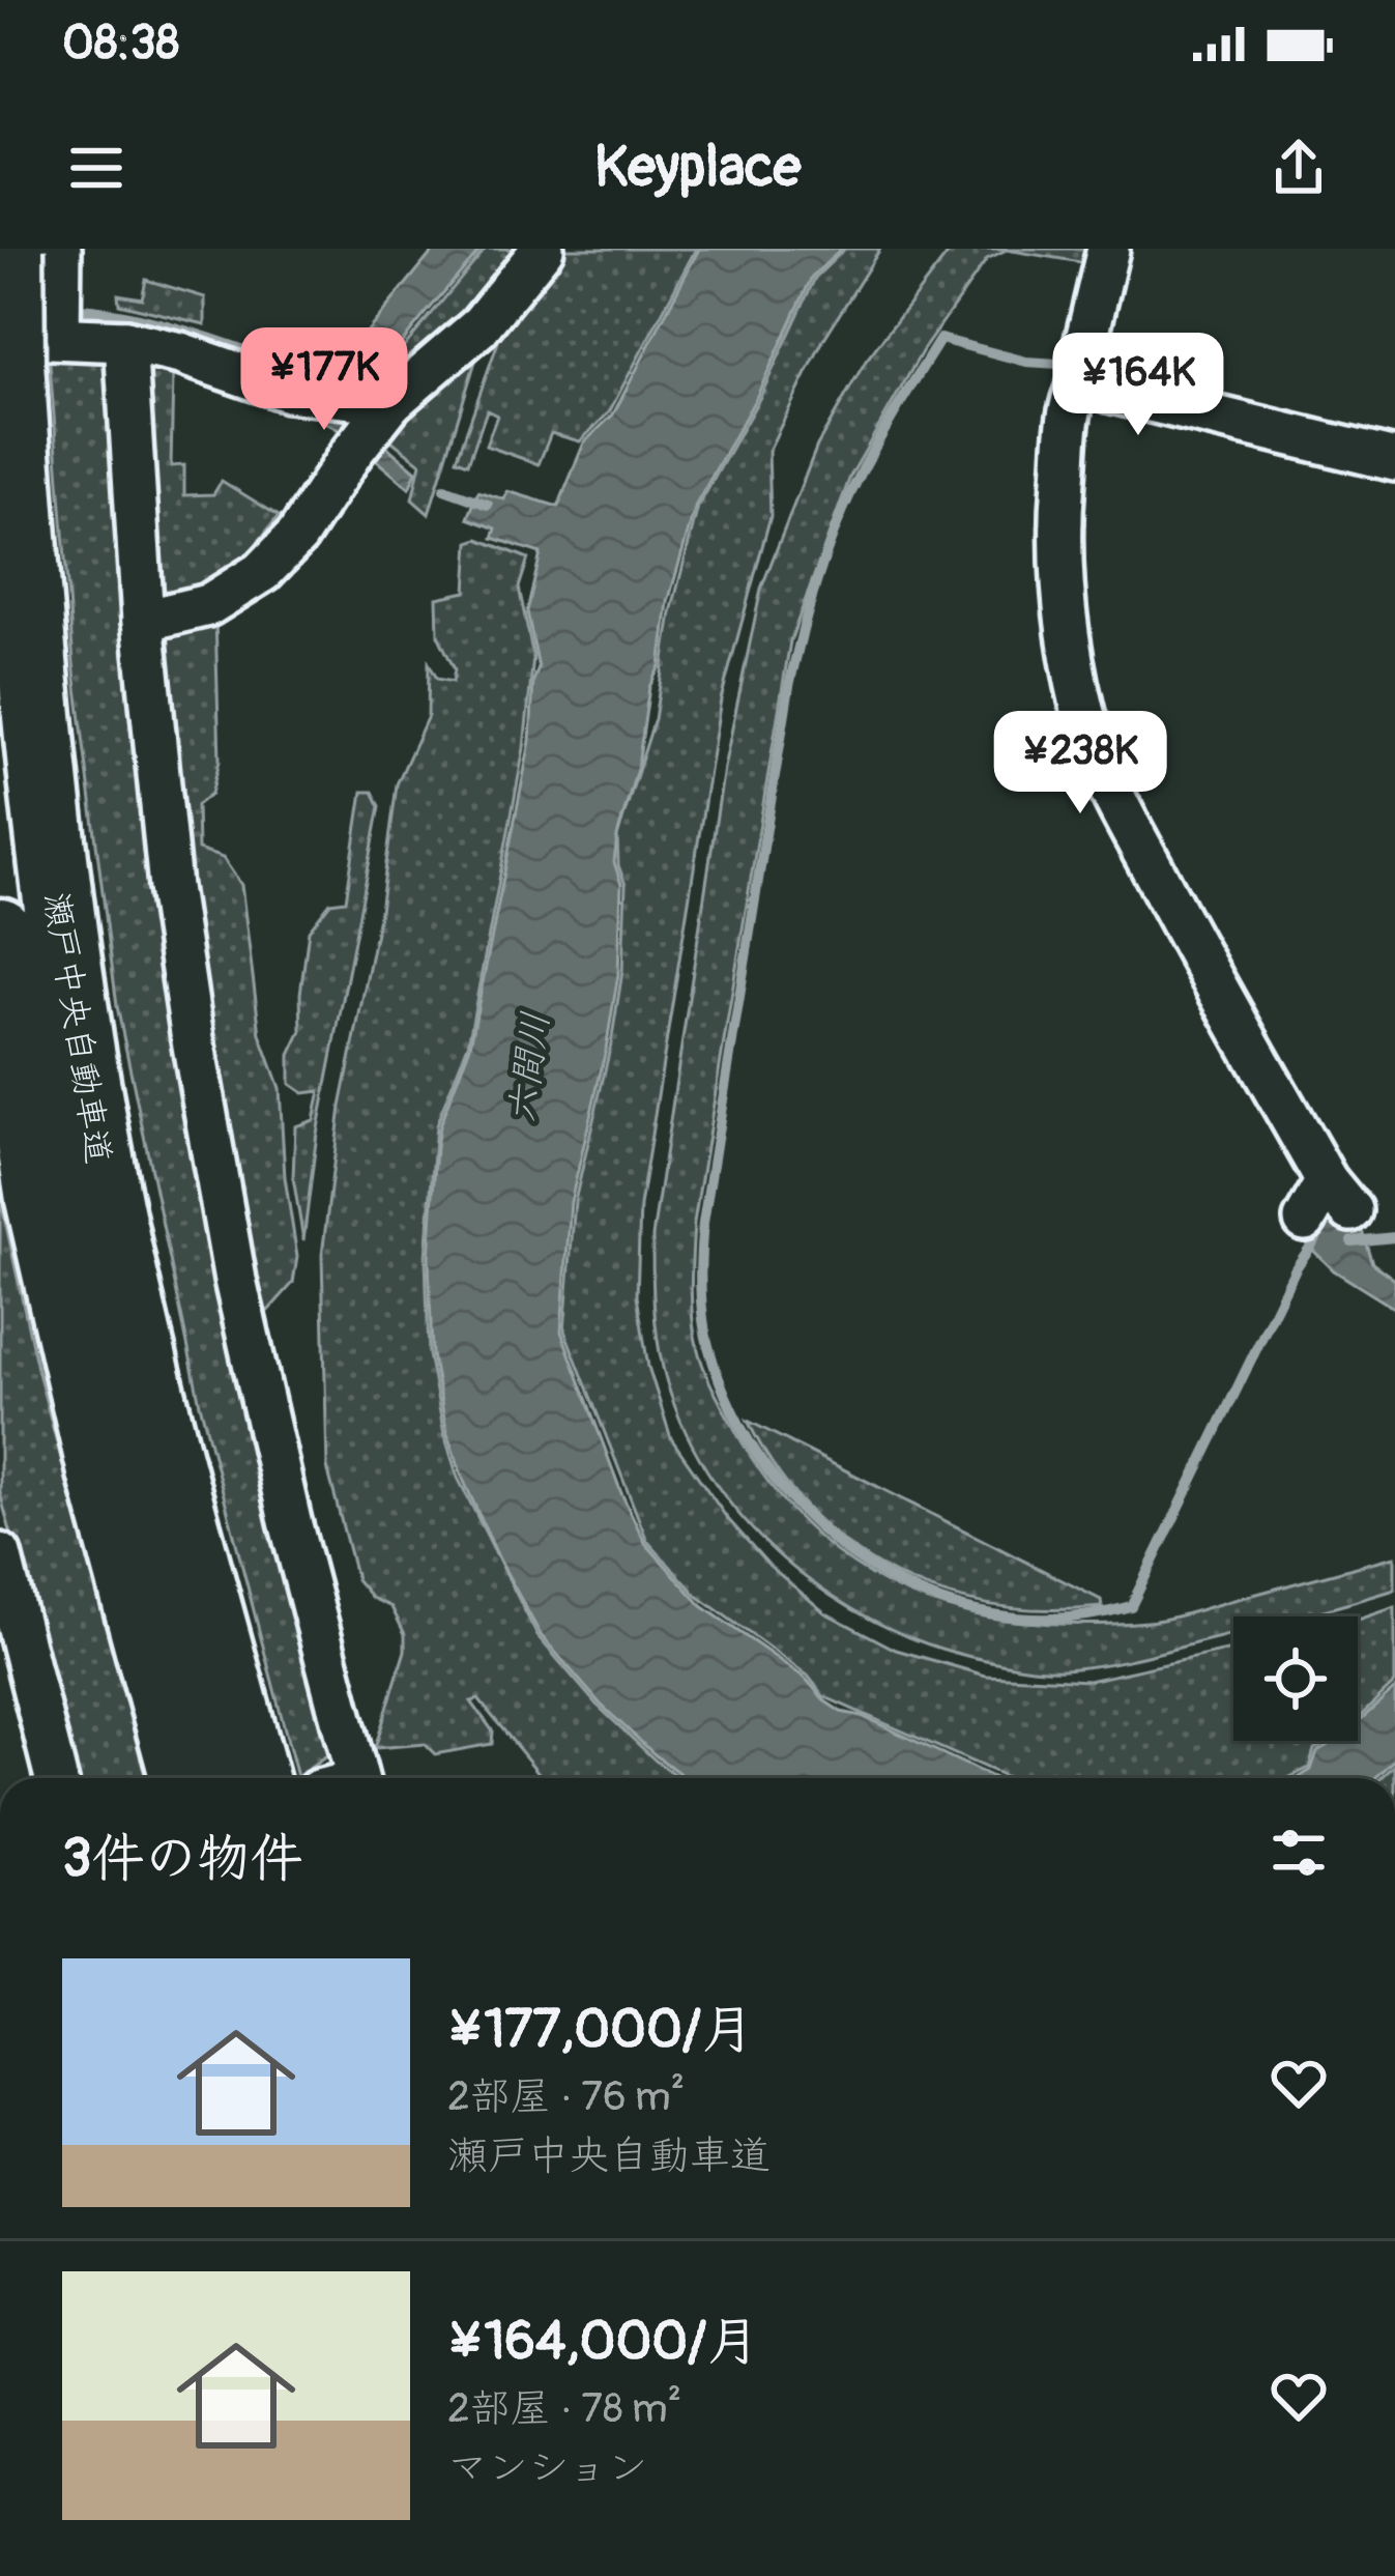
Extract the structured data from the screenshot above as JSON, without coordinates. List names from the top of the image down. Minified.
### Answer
{"streets":{"highway":["瀬戸中央自動車道"]},"water":["六間川"],"page":{"status":"08:38","header":"Keyplace","price":["¥177K","¥164K","¥238K"],"heading":"3件の物件","list":[{"name":"¥177,000/月","note":"2部屋 · 76 m² · 瀬戸中央自動車道"},{"name":"¥164,000/月","note":"2部屋 · 78 m² · マンション"}]}}
